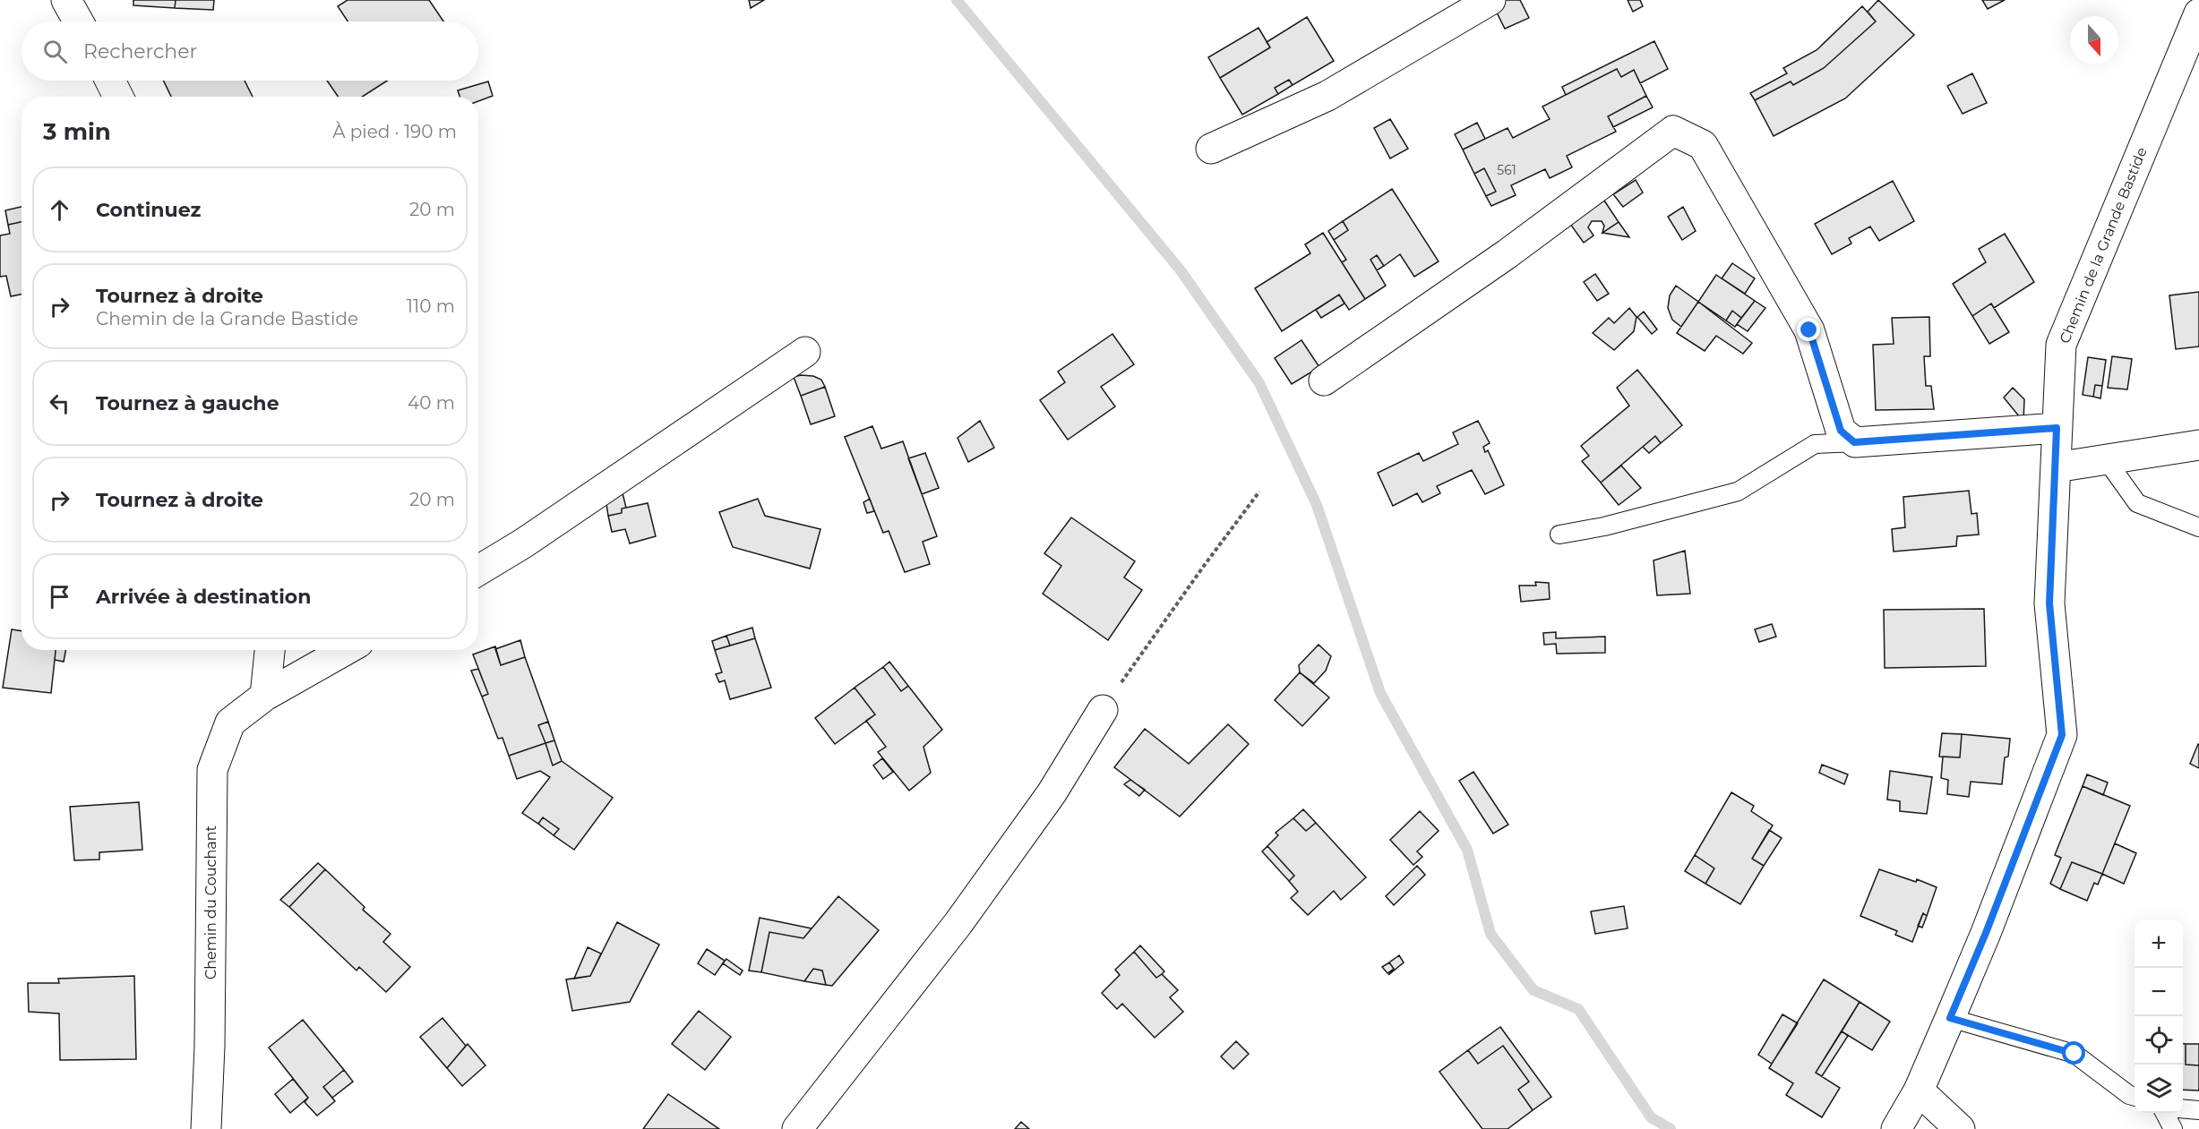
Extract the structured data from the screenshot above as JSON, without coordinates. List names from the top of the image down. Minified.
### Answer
{"streets":{"street":["Chemin de la Grande Bastide","Chemin du Couchant"]},"house_numbers":["561"],"north":"bottom","page":{"search":"Rechercher","heading":["3 min","À pied · 190 m"],"list":[["Continuez","20 m"],["Tournez à droite","Chemin de la Grande Bastide","110 m"],["Tournez à gauche","40 m"],["Tournez à droite","20 m"],"Arrivée à destination"],"map_buttons":["+","−"]}}
